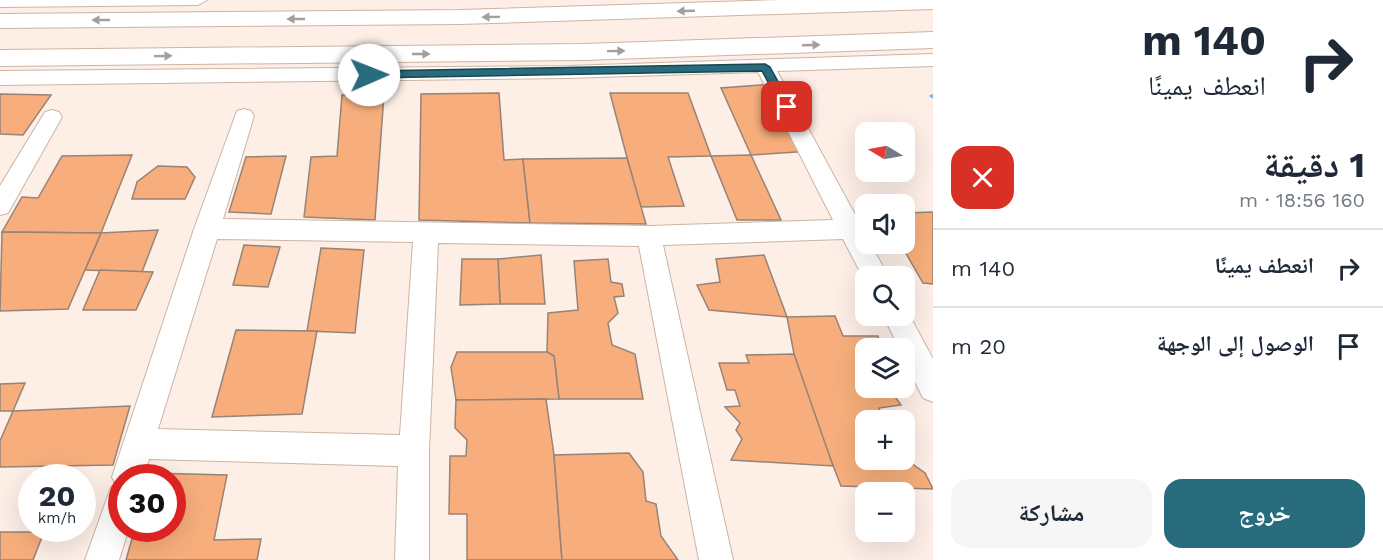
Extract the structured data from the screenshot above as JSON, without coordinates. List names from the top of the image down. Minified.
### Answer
{"north":"left","page":{"turn":["140 m","انعطف يمينًا"],"map_buttons":["+","−"],"heading":["1 دقيقة","160 m · 18:56"],"list":[{"name":"انعطف يمينًا","value":"140 m"},{"name":"الوصول إلى الوجهة","value":"20 m"}],"speed":"20 km/h","limit":"30","buttons":["خروج","مشاركة"]}}
